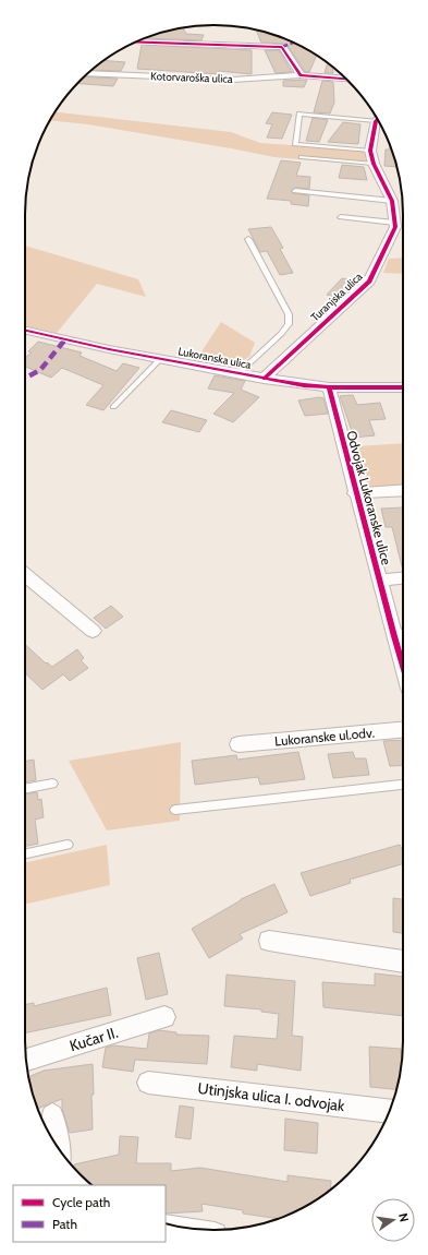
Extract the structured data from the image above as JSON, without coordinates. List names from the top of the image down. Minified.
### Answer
{"streets":{"street":["Kotorvaroška ulica","Turanjska ulica","Lukoranska ulica","Odvojak Lukoranske ulice","Lukoranske ul.odv.","Kučar II.","Utinjska ulica I. odvojak"]},"crossings":[["Turanjska ulica","Lukoranska ulica"],["Lukoranska ulica","Odvojak Lukoranske ulice"]],"legend":["Cycle path","Path"],"north":"right"}
